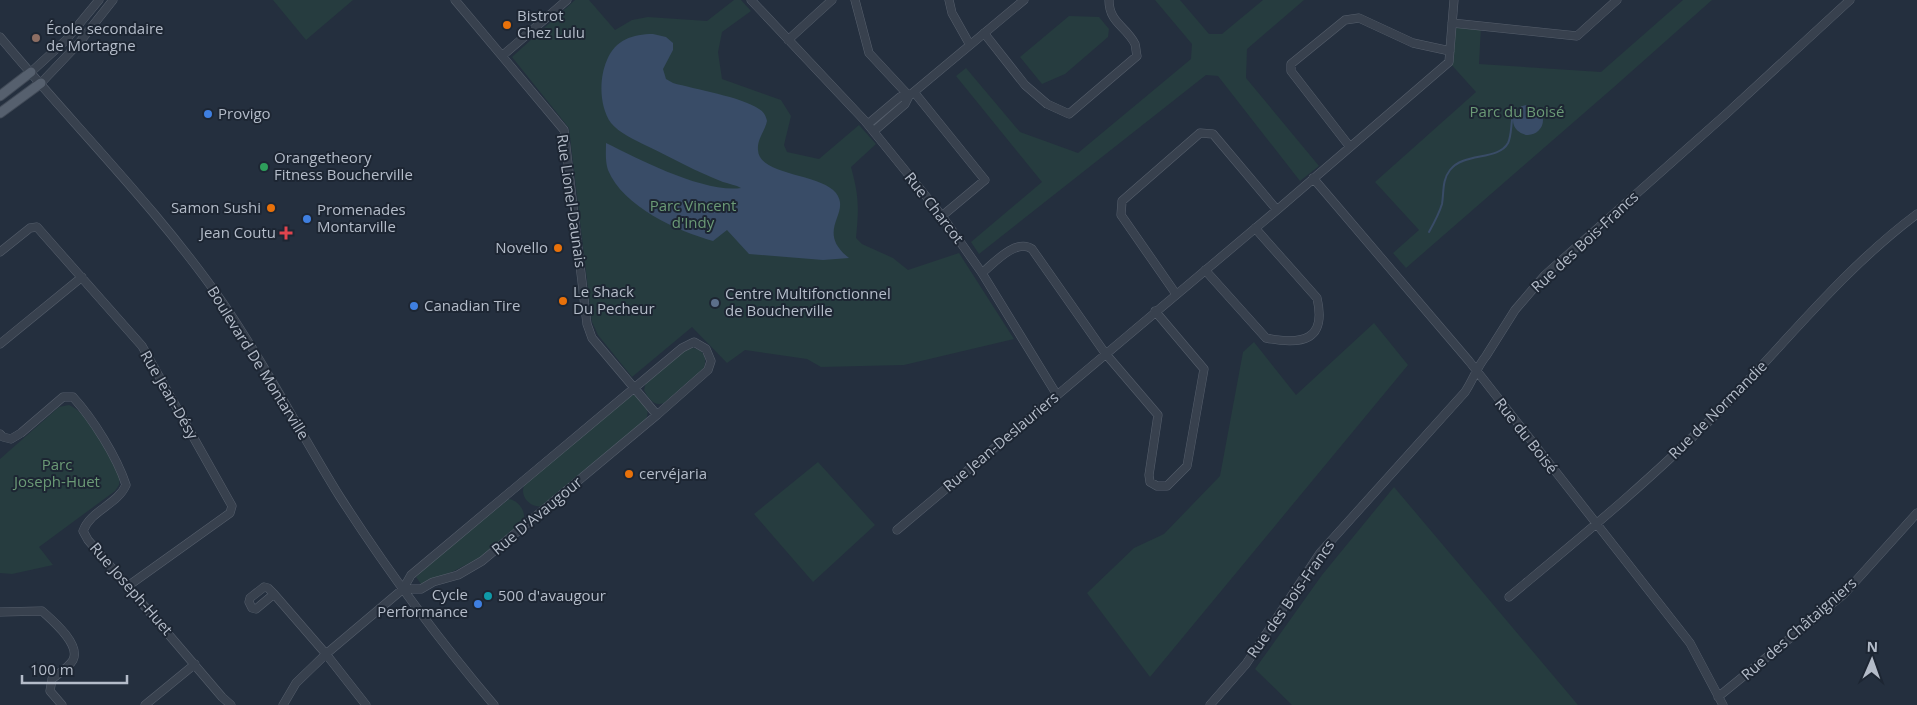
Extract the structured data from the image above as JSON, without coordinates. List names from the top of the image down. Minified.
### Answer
{"streets":{"street":["Rue Lionel-Daunais","Rue Charcot","Rue des Bois-Francs","Boulevard De Montarville","Rue Jean-Désy","Rue de Normandie","Rue du Boisé","Rue Jean-Deslauriers","Rue D'Avaugour","Rue Joseph-Huet","Rue des Châtaigniers"]},"crossings":[["Rue Lionel-Daunais","Rue D'Avaugour"],["Rue Charcot","Rue Jean-Deslauriers"],["Rue des Bois-Francs","Rue du Boisé"],["Boulevard De Montarville","Rue D'Avaugour"],["Rue Jean-Désy","Rue Joseph-Huet"],["Rue de Normandie","Rue du Boisé"],["Rue du Boisé","Rue Jean-Deslauriers"],["Rue du Boisé","Rue des Châtaigniers"]],"parks":["Parc du Boisé","Parc Vincent d'Indy","Parc Joseph-Huet"],"places":{"other":["Bistrot Chez Lulu","École secondaire de Mortagne","Provigo","Orangetheory Fitness Boucherville","Samon Sushi","Promenades Montarville","Novello","Le Shack Du Pecheur","Centre Multifonctionnel de Boucherville","Canadian Tire","cervéjaria","500 d'avaugour","Cycle Performance"],"health":["Jean Coutu"]},"scale_bar":"100 m","north":"top"}
